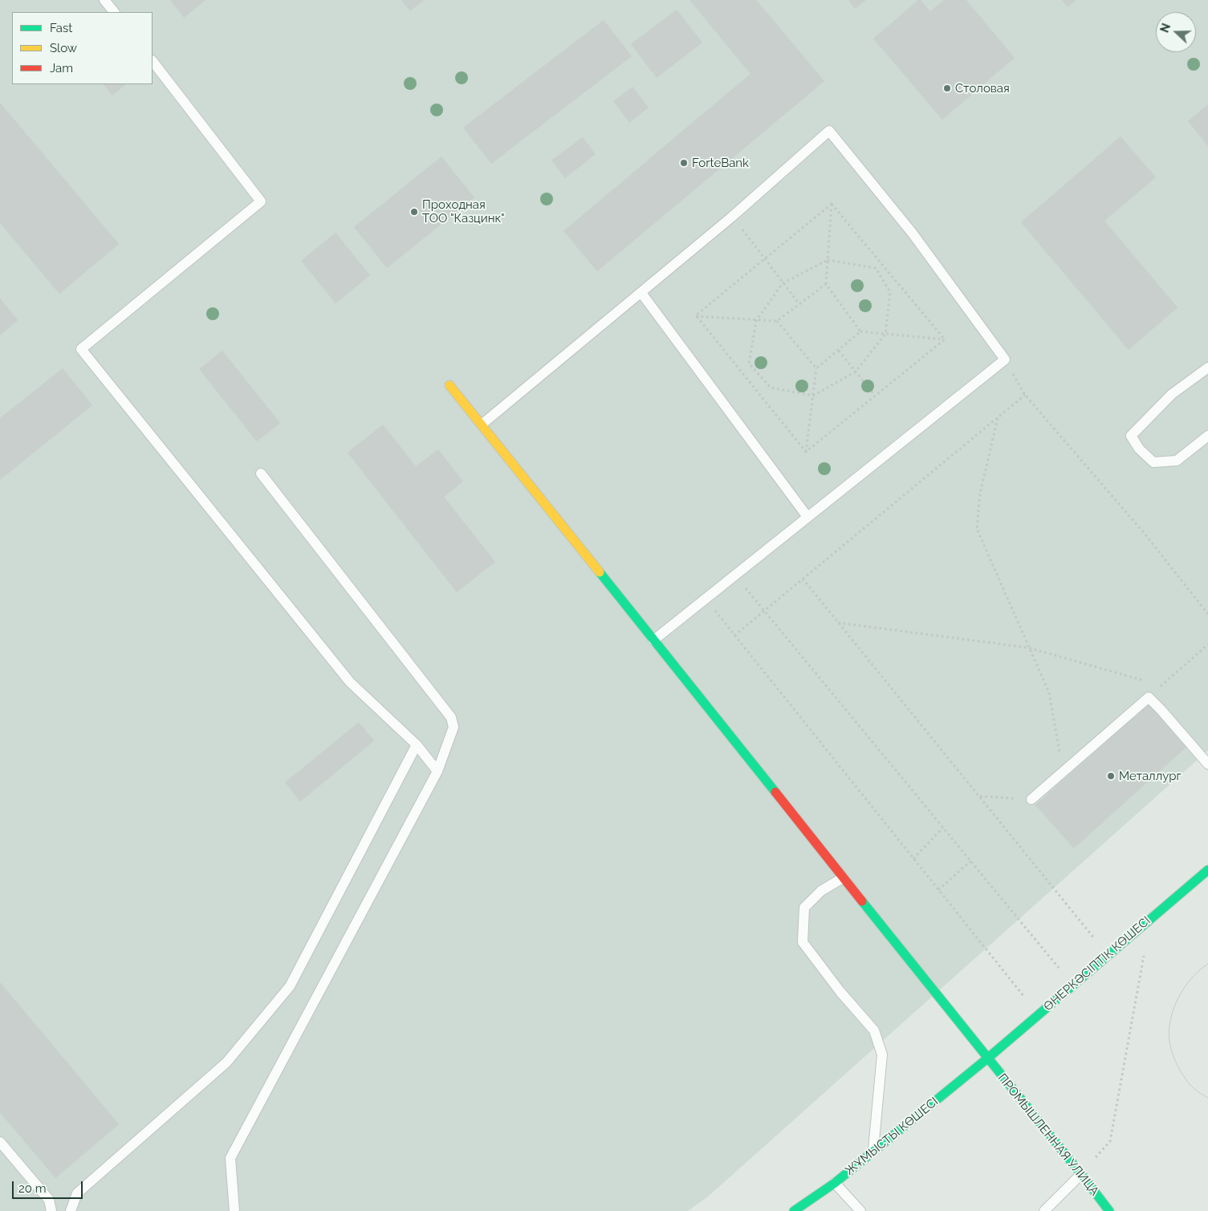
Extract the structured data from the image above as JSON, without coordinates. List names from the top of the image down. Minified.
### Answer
{"streets":{"street":["ӨНЕРКӘСІПТІК КӨШЕСІ","ПРОМЫШЛЕННАЯ УЛИЦА","ЖҰМЫСТЫ КӨШЕСІ"]},"crossings":[["ӨНЕРКӘСІПТІК КӨШЕСІ","ПРОМЫШЛЕННАЯ УЛИЦА"],["ӨНЕРКӘСІПТІК КӨШЕСІ","ЖҰМЫСТЫ КӨШЕСІ"],["ПРОМЫШЛЕННАЯ УЛИЦА","ЖҰМЫСТЫ КӨШЕСІ"]],"places":["Столовая","ForteBank","Проходная ТОО \"Казцинк\"","Металлург"],"legend":["Fast","Slow","Jam"],"scale_bar":"20 m","north":"left"}
